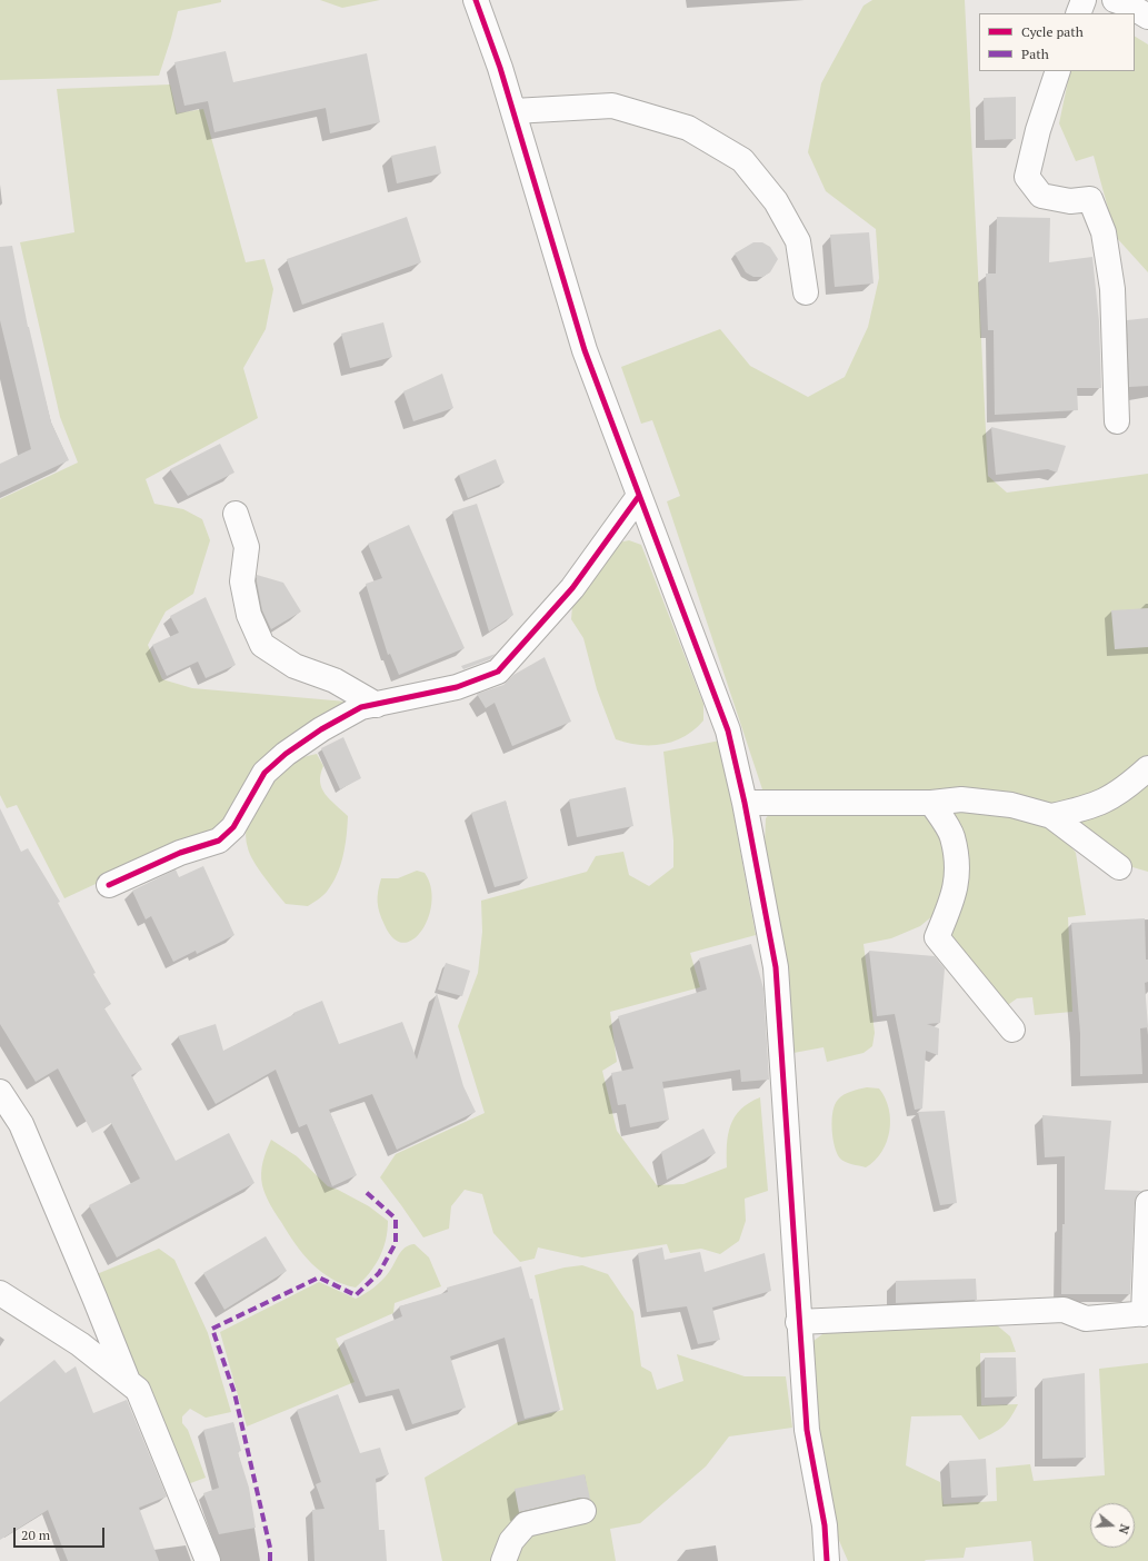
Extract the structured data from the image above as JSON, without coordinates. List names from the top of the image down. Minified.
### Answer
{"legend":["Cycle path","Path"],"scale_bar":"20 m","north":"right"}
